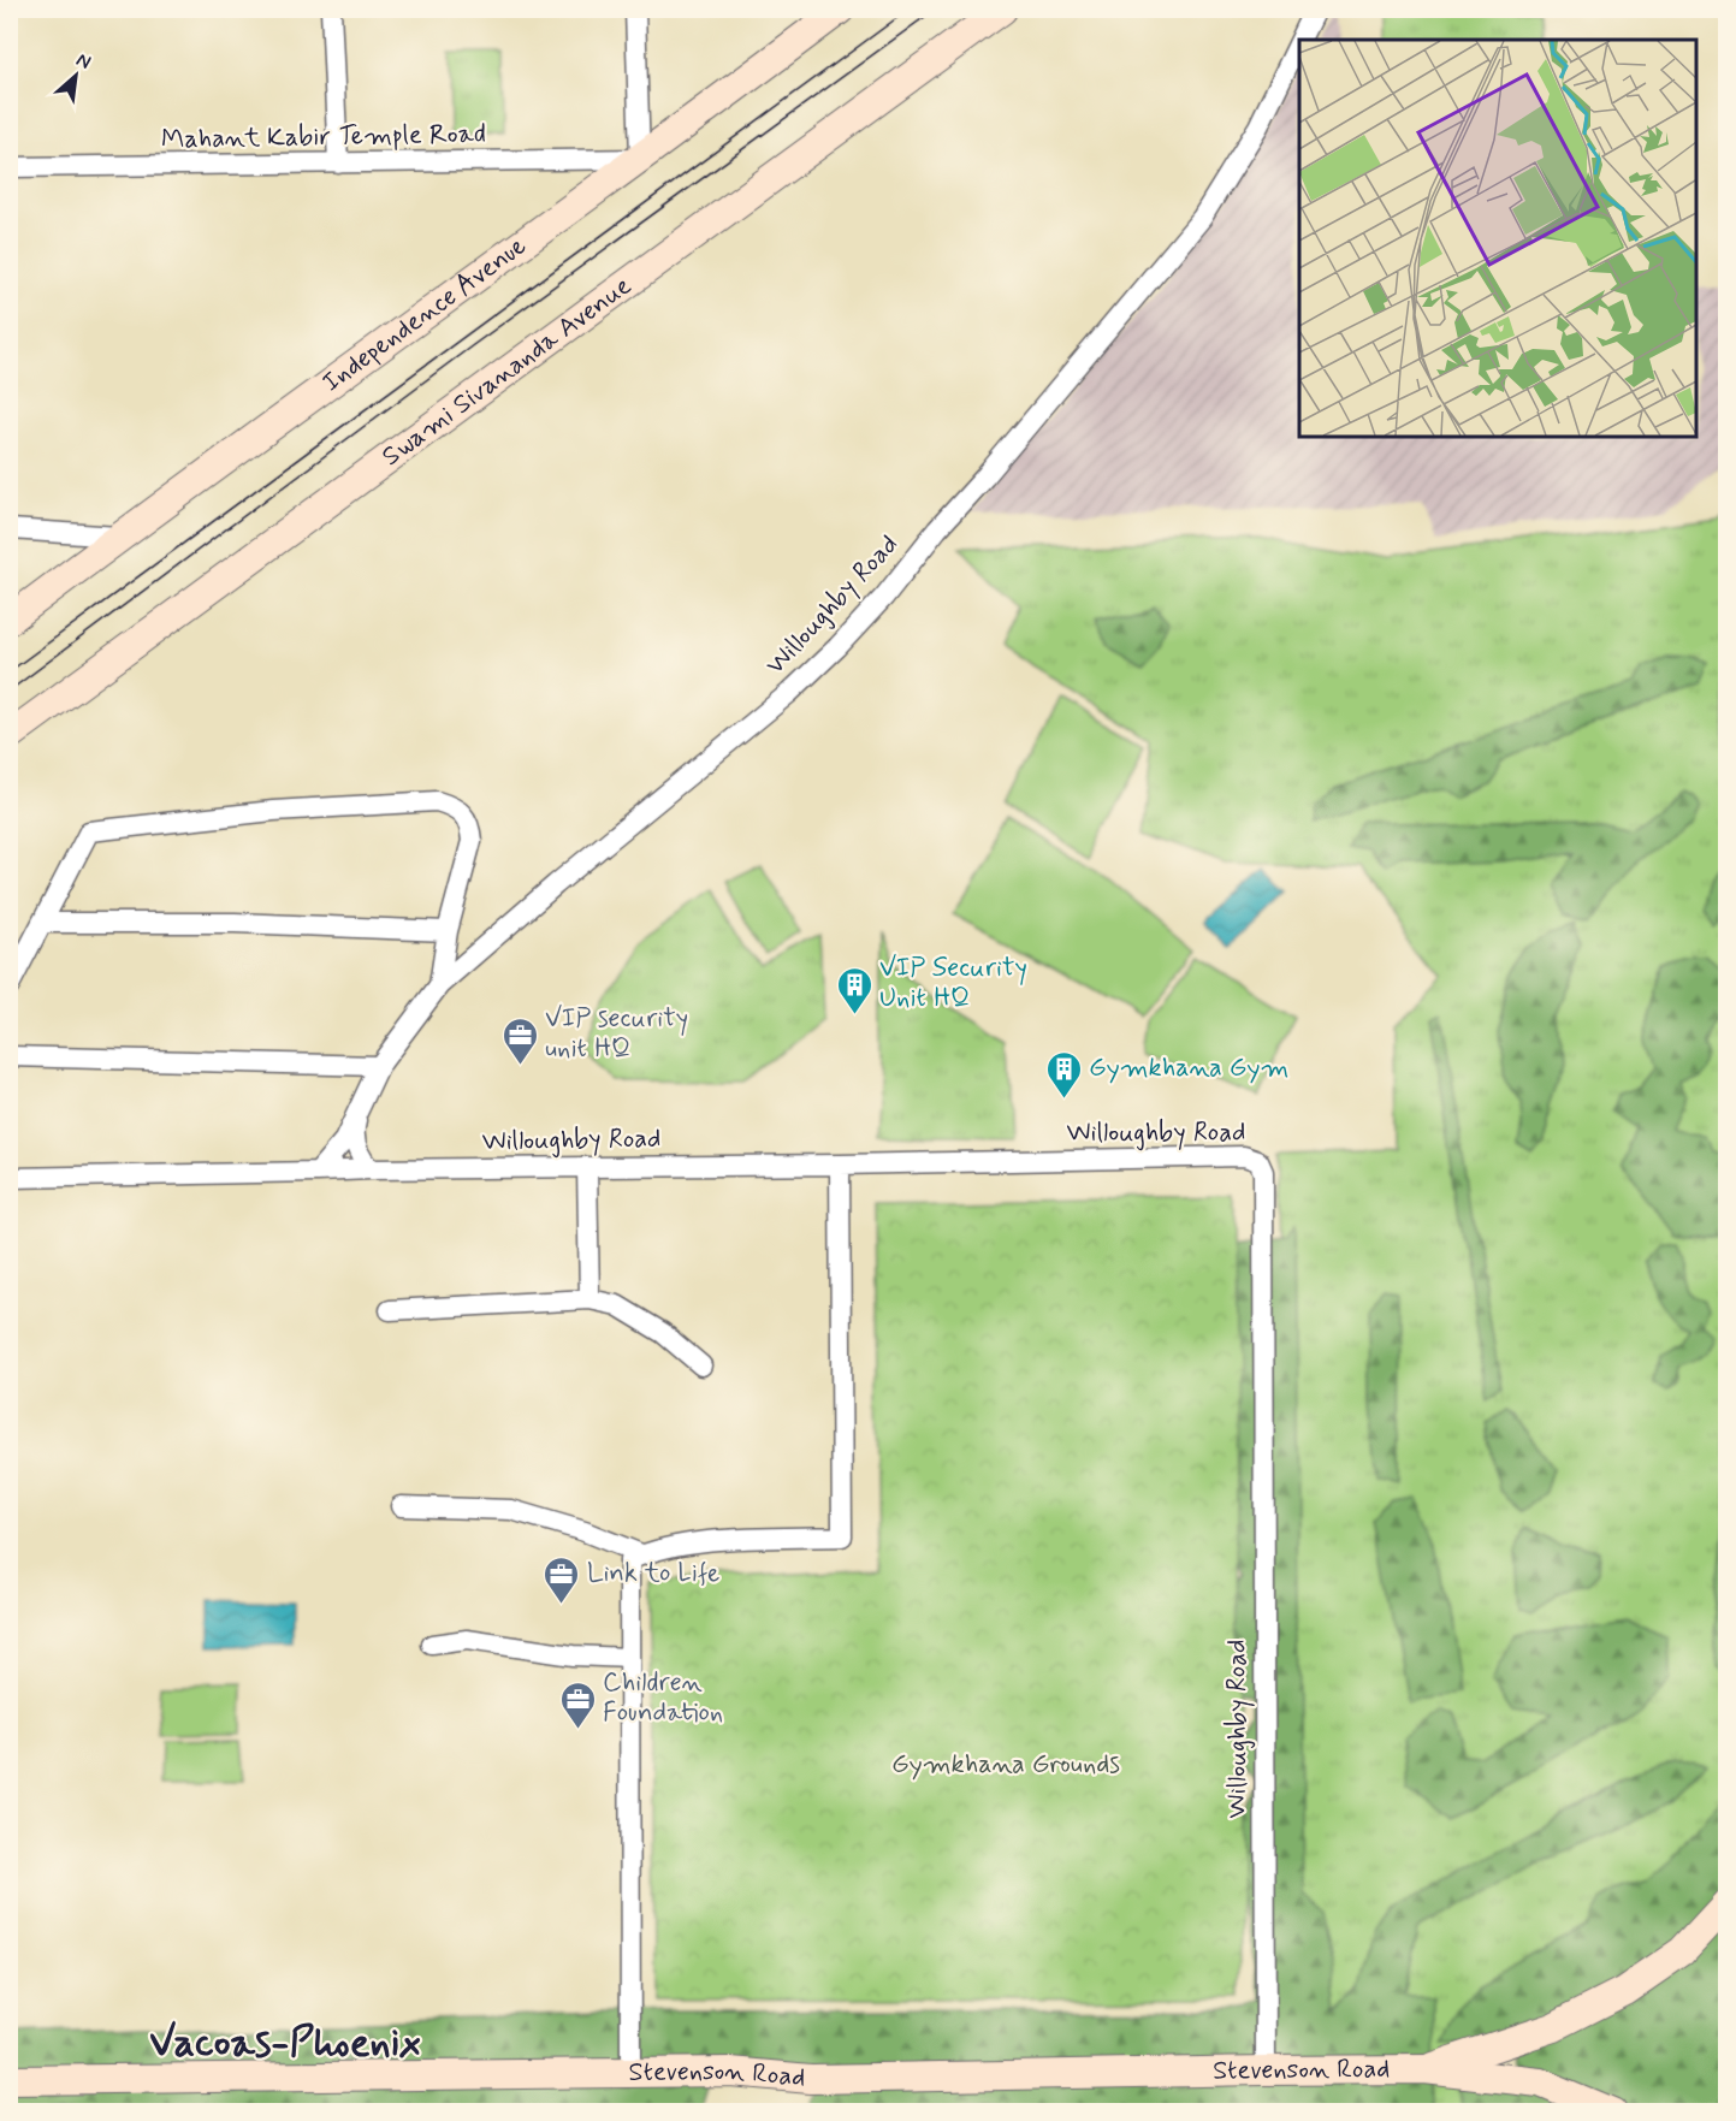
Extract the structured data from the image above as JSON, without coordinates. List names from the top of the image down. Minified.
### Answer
{"streets":{"street":["Mahant Kabir Temple Road","Independence Avenue","Swami Sivananda Avenue","Willoughby Road","Stevenson Road"]},"crossings":[["Mahant Kabir Temple Road","Independence Avenue"],["Willoughby Road","Stevenson Road"]],"districts":["Vacoas-Phoenix"],"parks":["Gymkhana Grounds"],"places":{"building":["VIP Security Unit HQ","Gymkhana Gym"],"office":["VIP security unit HQ","Link to Life","Children Foundation"]},"north":"top right"}
